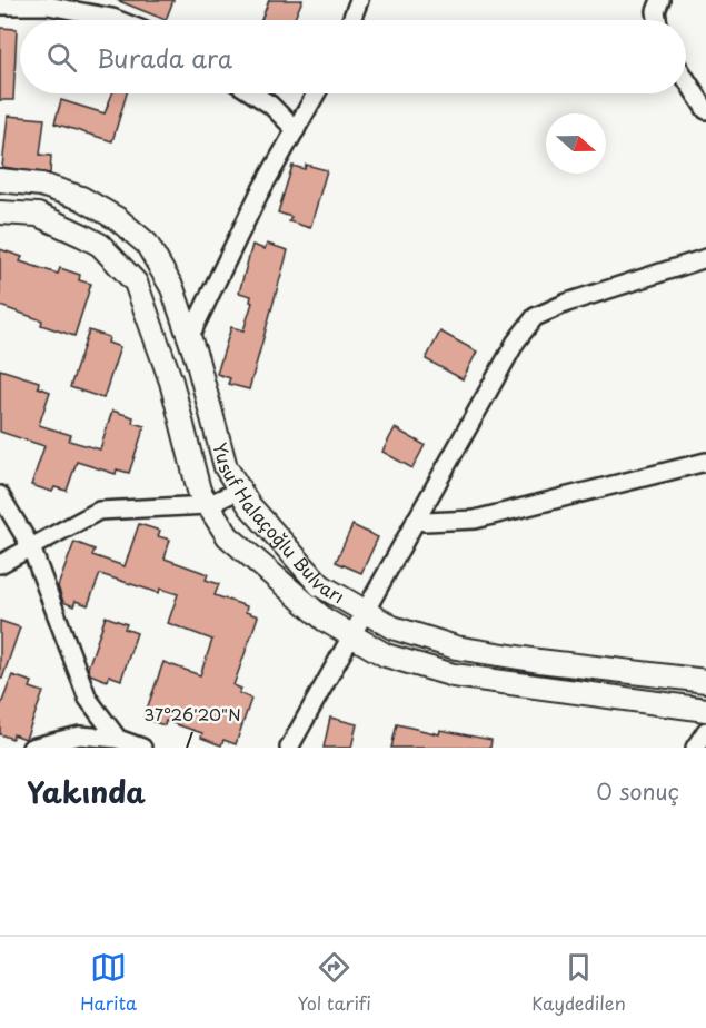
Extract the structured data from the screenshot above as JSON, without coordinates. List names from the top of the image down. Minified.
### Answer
{"streets":{"street":["Yusuf Halaçoğlu Bulvarı"]},"north":"right","page":{"search":"Burada ara","heading":["Yakında","0 sonuç"],"nav":["Harita","Yol tarifi","Kaydedilen"]},"coordinates":["37°26'20\"N"]}
